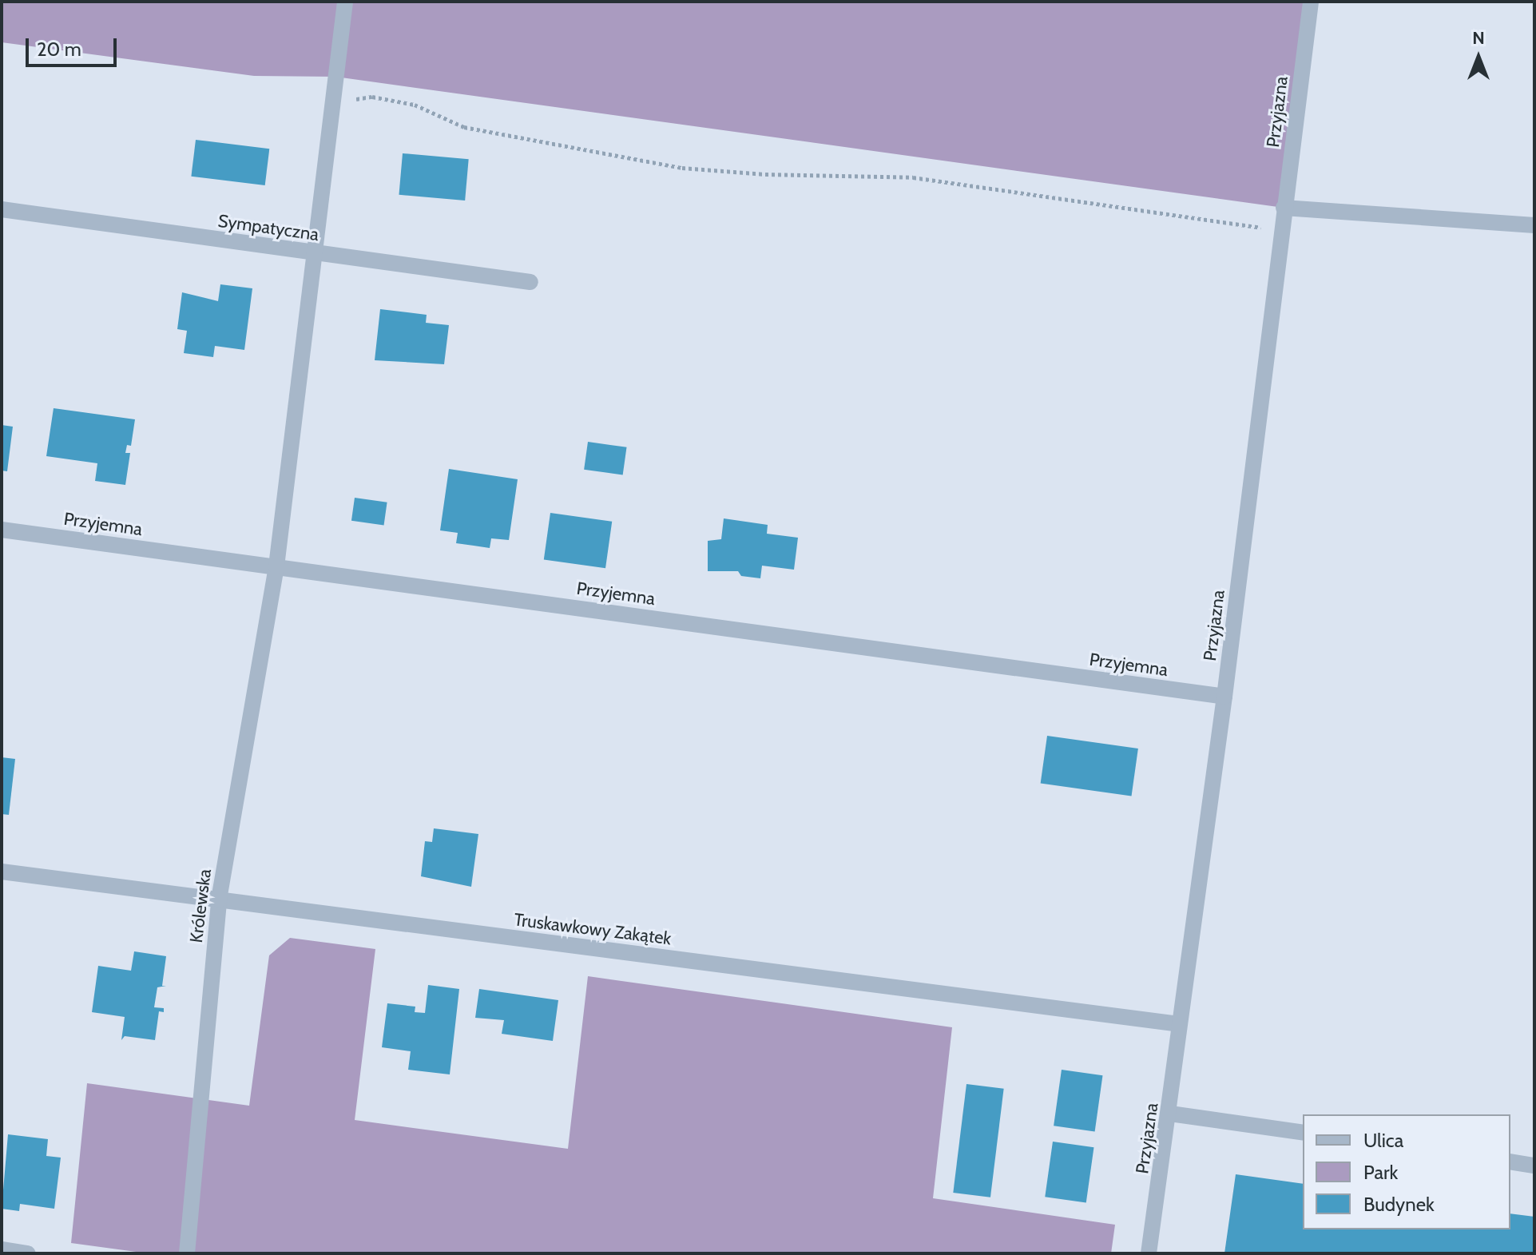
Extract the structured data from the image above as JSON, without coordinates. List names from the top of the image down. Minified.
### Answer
{"streets":{"street":["Przyjazna","Sympatyczna","Przyjemna","Królewska","Truskawkowy Zakątek"]},"crossings":[["Przyjazna","Przyjemna"],["Przyjazna","Truskawkowy Zakątek"],["Sympatyczna","Królewska"],["Przyjemna","Królewska"],["Królewska","Truskawkowy Zakątek"]],"legend":["Ulica","Park","Budynek"],"scale_bar":"20 m","north":"top"}
